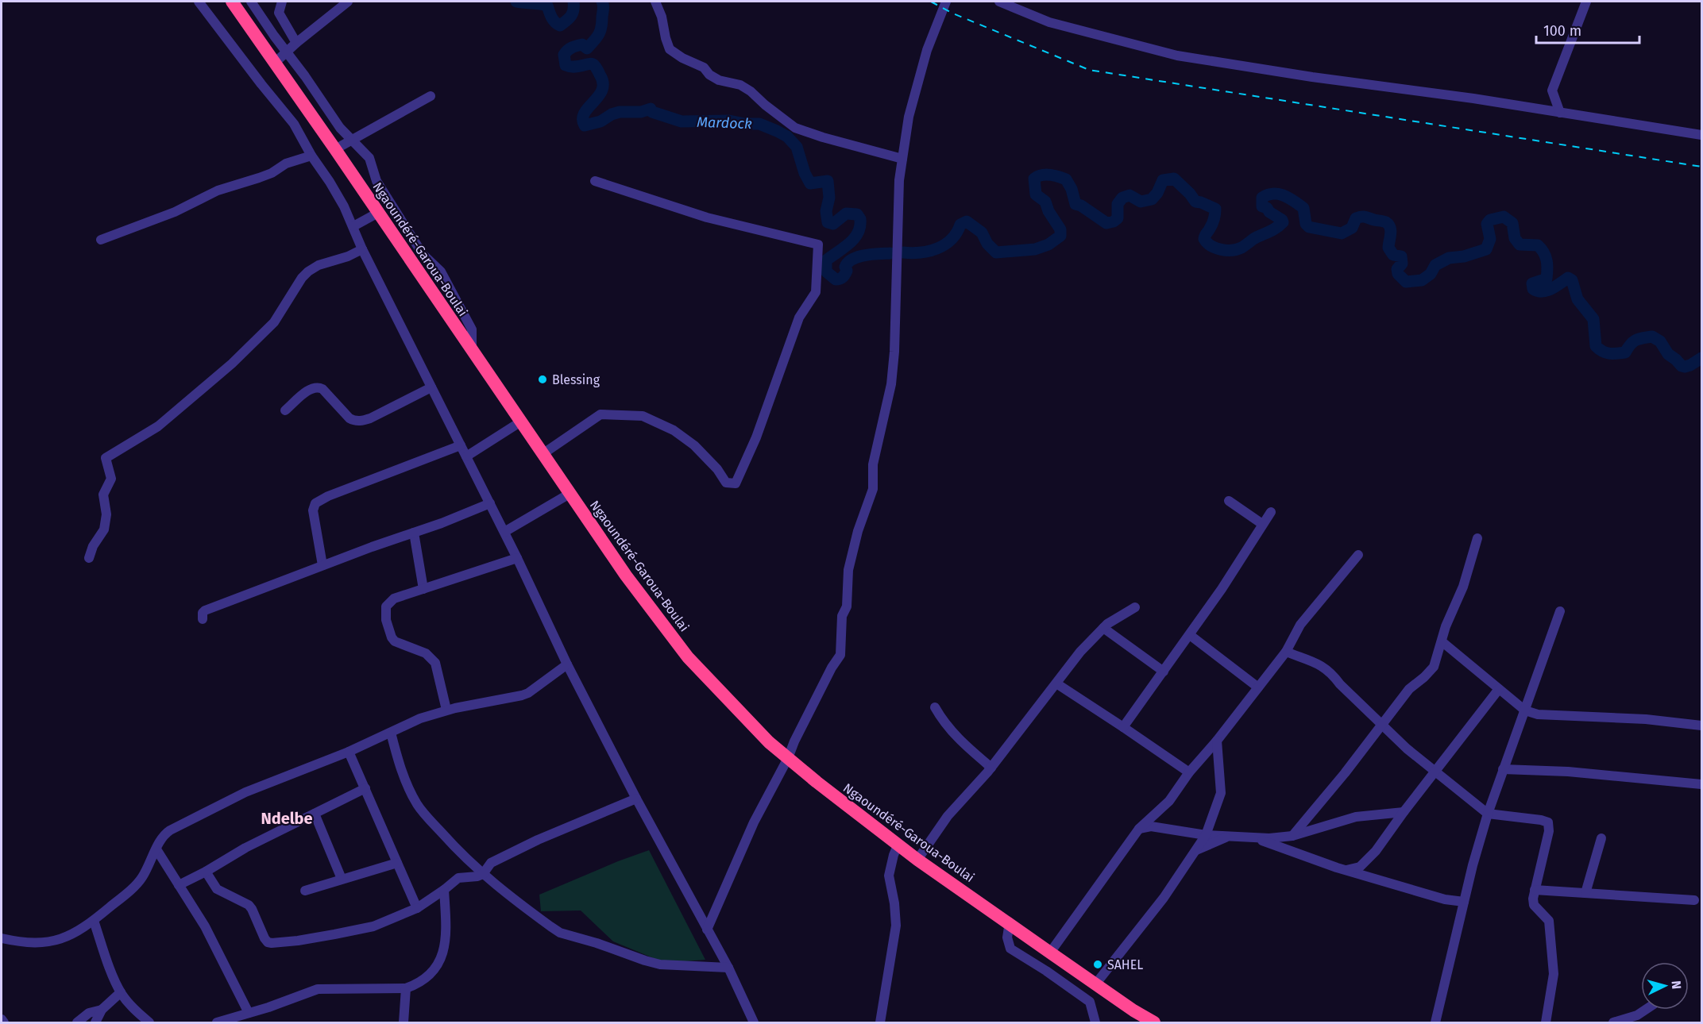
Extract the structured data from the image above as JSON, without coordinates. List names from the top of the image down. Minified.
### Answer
{"streets":{"highway":["Ngaoundéré-Garoua-Boulai"]},"districts":["Ndelbe"],"water":["Mardock"],"places":["Blessing","SAHEL"],"scale_bar":"100 m","north":"right"}
